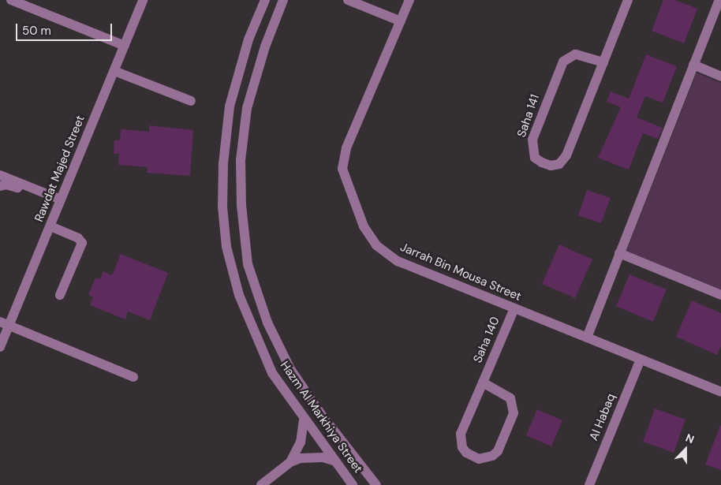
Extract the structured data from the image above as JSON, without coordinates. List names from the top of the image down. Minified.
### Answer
{"streets":{"street":["Saha 141","Rawdat Majed Street","Jarrah Bin Mousa Street","Saha 140","Hazm Al Markhiya Street","Al Habaq"]},"crossings":[["Jarrah Bin Mousa Street","Saha 140"],["Jarrah Bin Mousa Street","Al Habaq"]],"scale_bar":"50 m","north":"top"}
